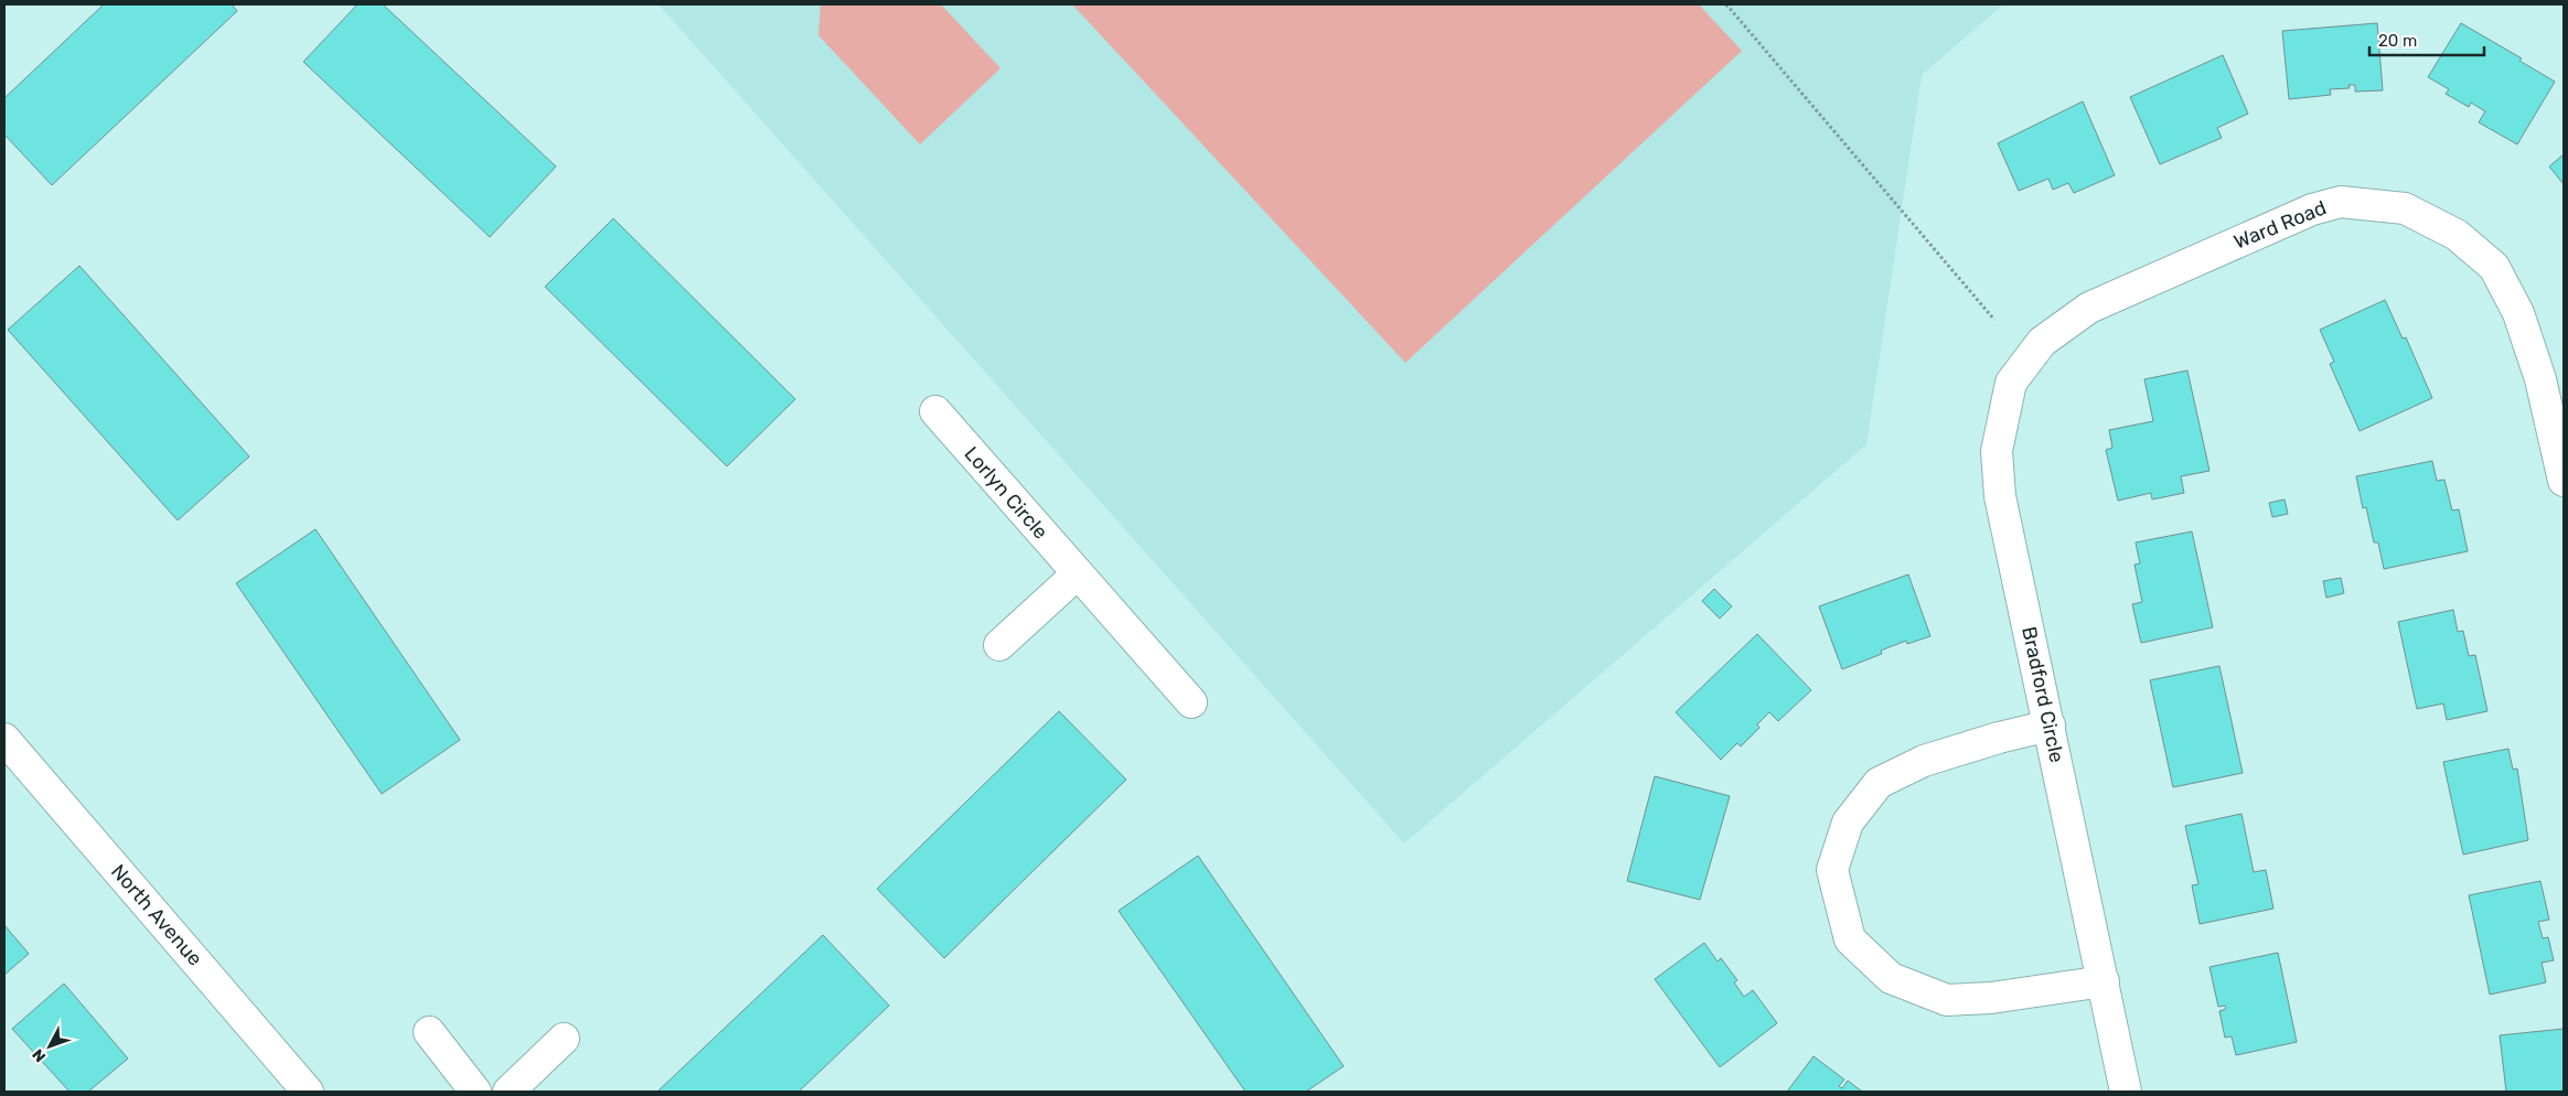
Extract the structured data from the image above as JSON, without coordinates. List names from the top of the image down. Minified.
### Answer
{"streets":{"street":["Ward Road","Lorlyn Circle","Bradford Circle","North Avenue"]},"crossings":[["Ward Road","Bradford Circle"]],"scale_bar":"20 m","north":"bottom left"}
